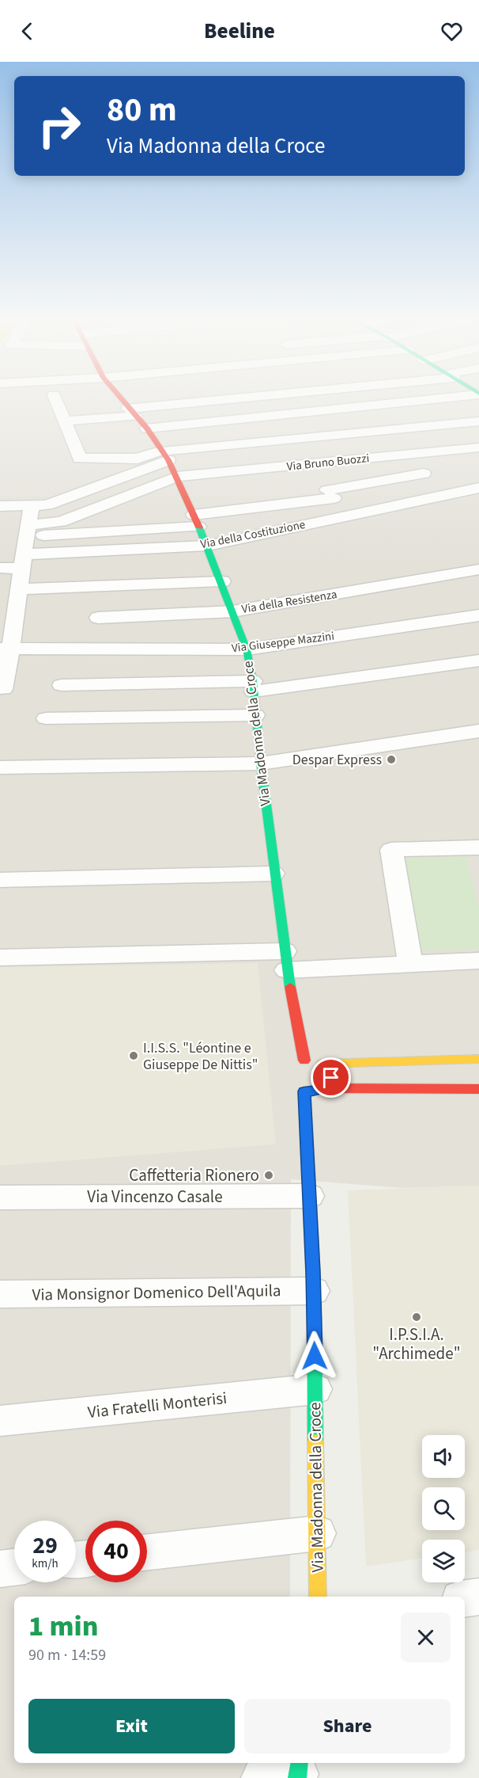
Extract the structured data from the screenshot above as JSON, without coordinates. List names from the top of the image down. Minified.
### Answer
{"streets":{"street":["Via Bruno Buozzi","Via della Costituzione","Via della Resistenza","Via Giuseppe Mazzini","Via Madonna della Croce","Via Vincenzo Casale","Via Monsignor Domenico Dell'Aquila","Via Fratelli Monterisi"]},"crossings":[["Via Bruno Buozzi","Via Madonna della Croce"],["Via della Costituzione","Via Madonna della Croce"],["Via della Resistenza","Via Madonna della Croce"],["Via Giuseppe Mazzini","Via Madonna della Croce"],["Via Madonna della Croce","Via Vincenzo Casale"],["Via Madonna della Croce","Via Monsignor Domenico Dell'Aquila"],["Via Madonna della Croce","Via Fratelli Monterisi"]],"places":["Despar Express","I.I.S.S. \"Léontine e Giuseppe De Nittis\"","Caffetteria Rionero","I.P.S.I.A. \"Archimede\""],"page":{"header":"Beeline","turn":["80 m","Via Madonna della Croce"],"speed":"29 km/h","limit":"40","heading":["1 min","90 m · 14:59"],"buttons":["Exit","Share"]}}
